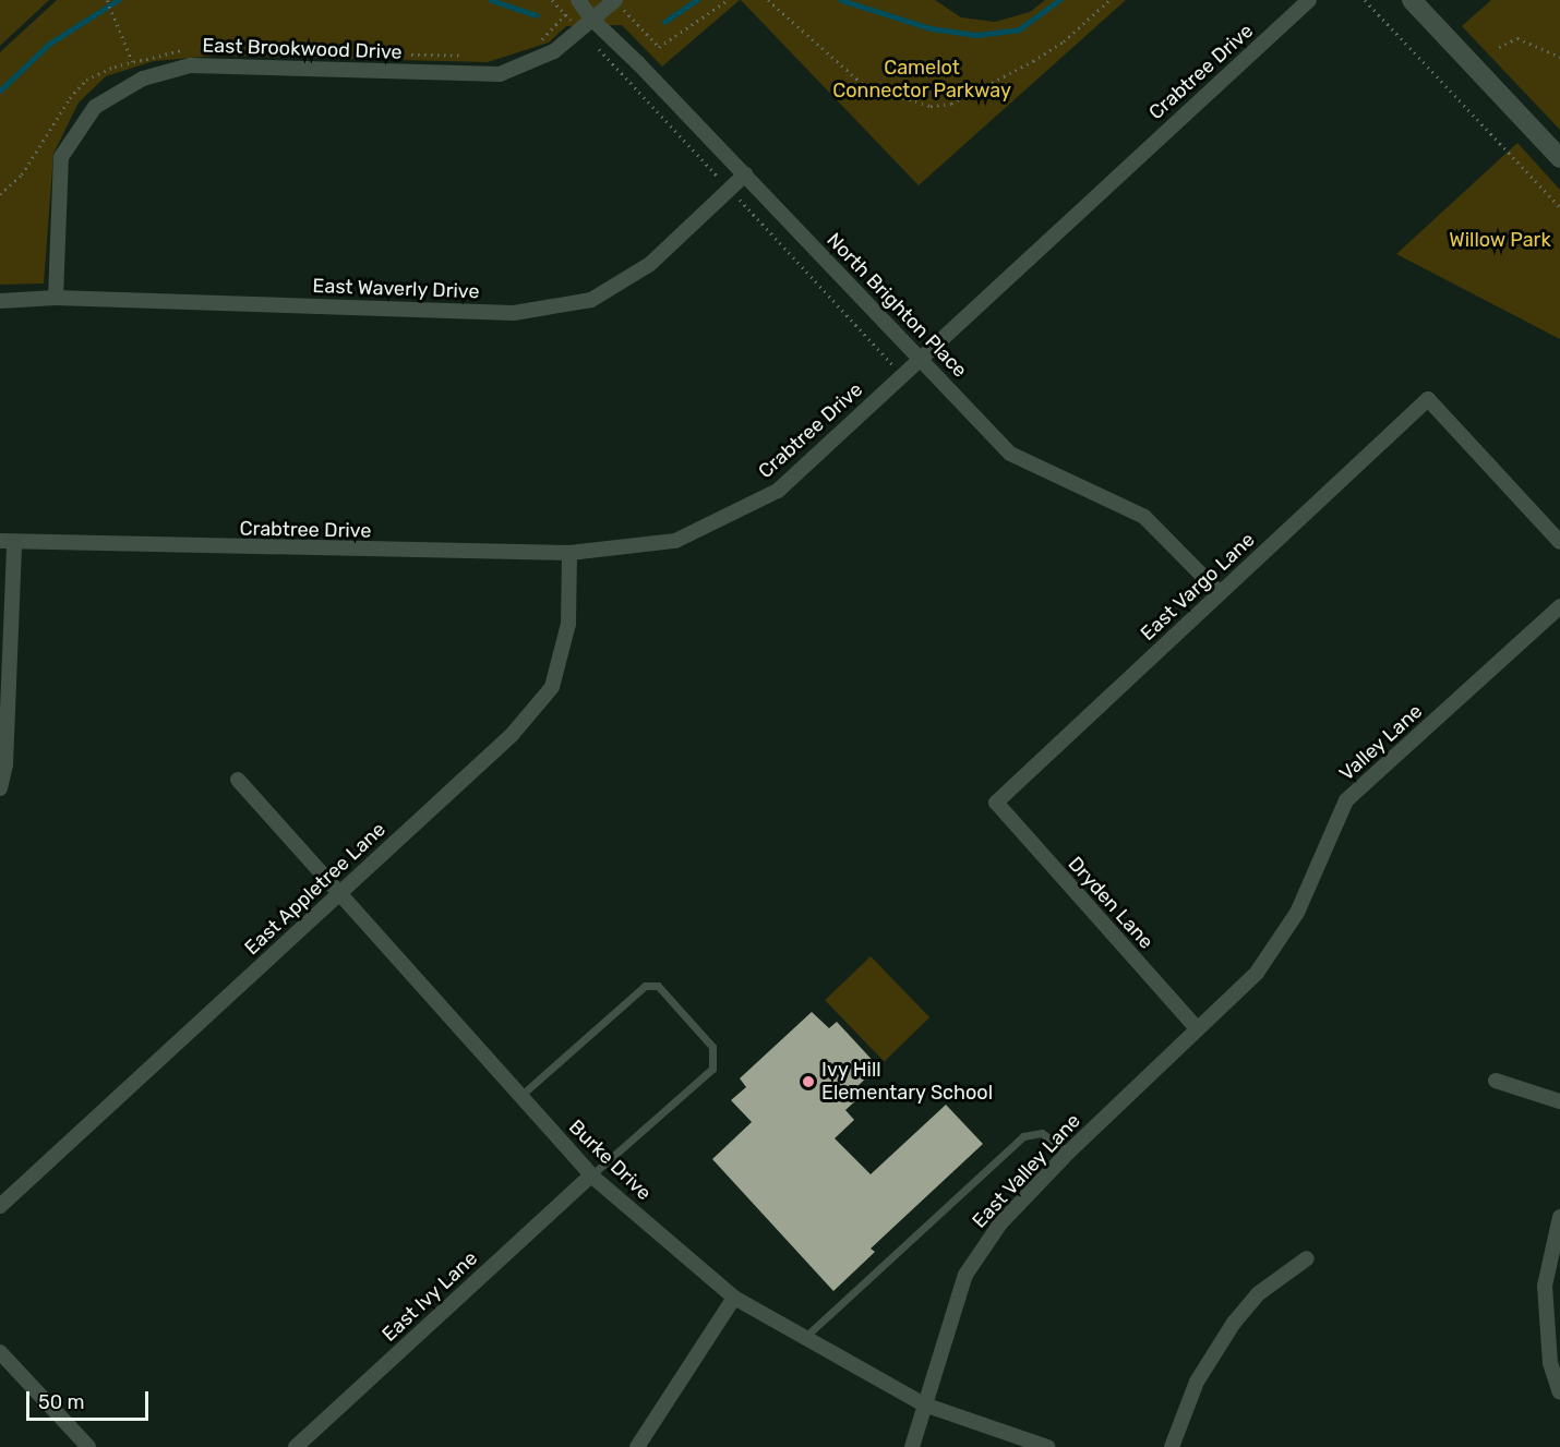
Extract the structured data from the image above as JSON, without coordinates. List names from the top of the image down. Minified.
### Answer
{"streets":{"street":["East Brookwood Drive","Crabtree Drive","East Waverly Drive","North Brighton Place","East Vargo Lane","Valley Lane","East Appletree Lane","Dryden Lane","Burke Drive","East Valley Lane","East Ivy Lane"]},"crossings":[["East Brookwood Drive","East Waverly Drive"],["East Brookwood Drive","North Brighton Place"],["Crabtree Drive","North Brighton Place"],["Crabtree Drive","East Appletree Lane"],["East Waverly Drive","North Brighton Place"],["North Brighton Place","East Vargo Lane"],["East Vargo Lane","Dryden Lane"],["Valley Lane","Dryden Lane"],["Valley Lane","East Valley Lane"],["East Appletree Lane","Burke Drive"],["Dryden Lane","East Valley Lane"],["Burke Drive","East Valley Lane"],["Burke Drive","East Ivy Lane"]],"parks":["Camelot Connector Parkway","Willow Park"],"places":["Ivy Hill Elementary School"],"scale_bar":"50 m"}
